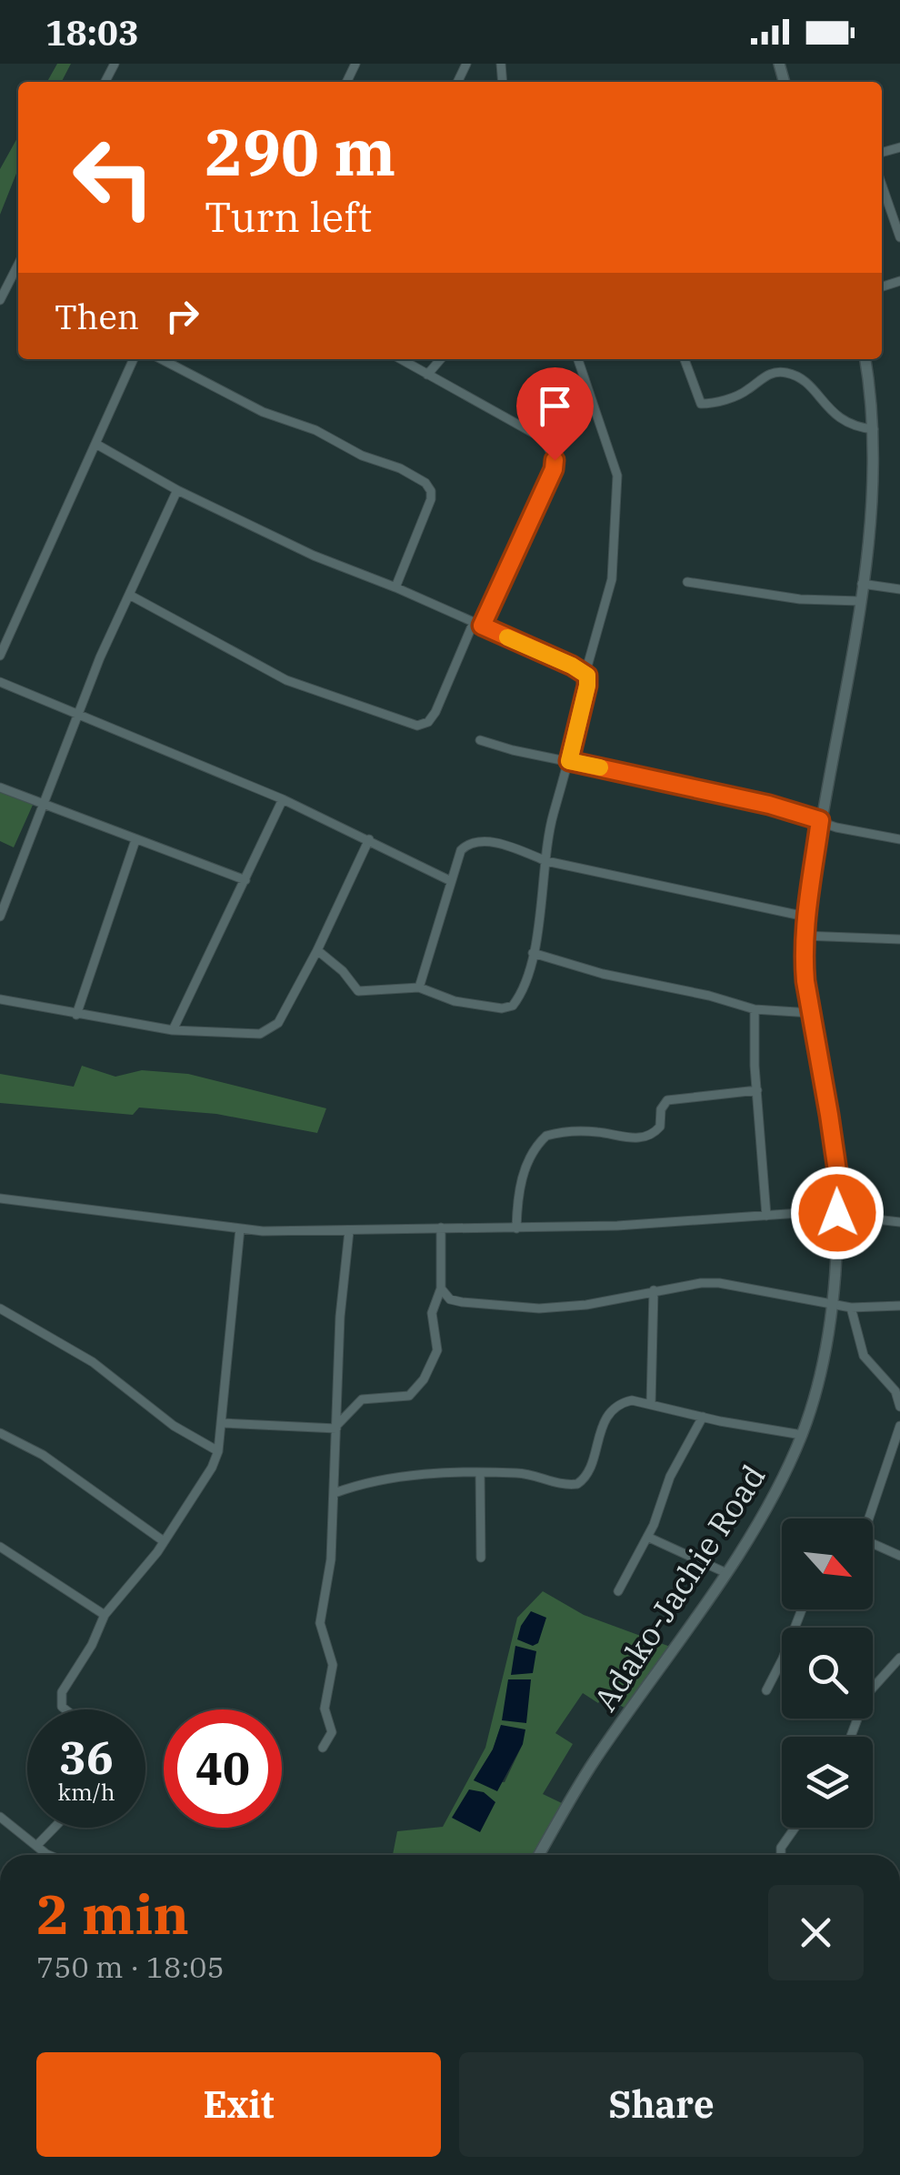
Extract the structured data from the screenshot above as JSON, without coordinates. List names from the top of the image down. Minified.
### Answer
{"streets":{"street":["Adako-Jachie Road"]},"north":"bottom right","page":{"status":"18:03","turn":["290 m","Turn left"],"then":"Then","speed":"36 km/h","limit":"40","heading":["2 min","750 m · 18:05"],"buttons":["Exit","Share"]}}
